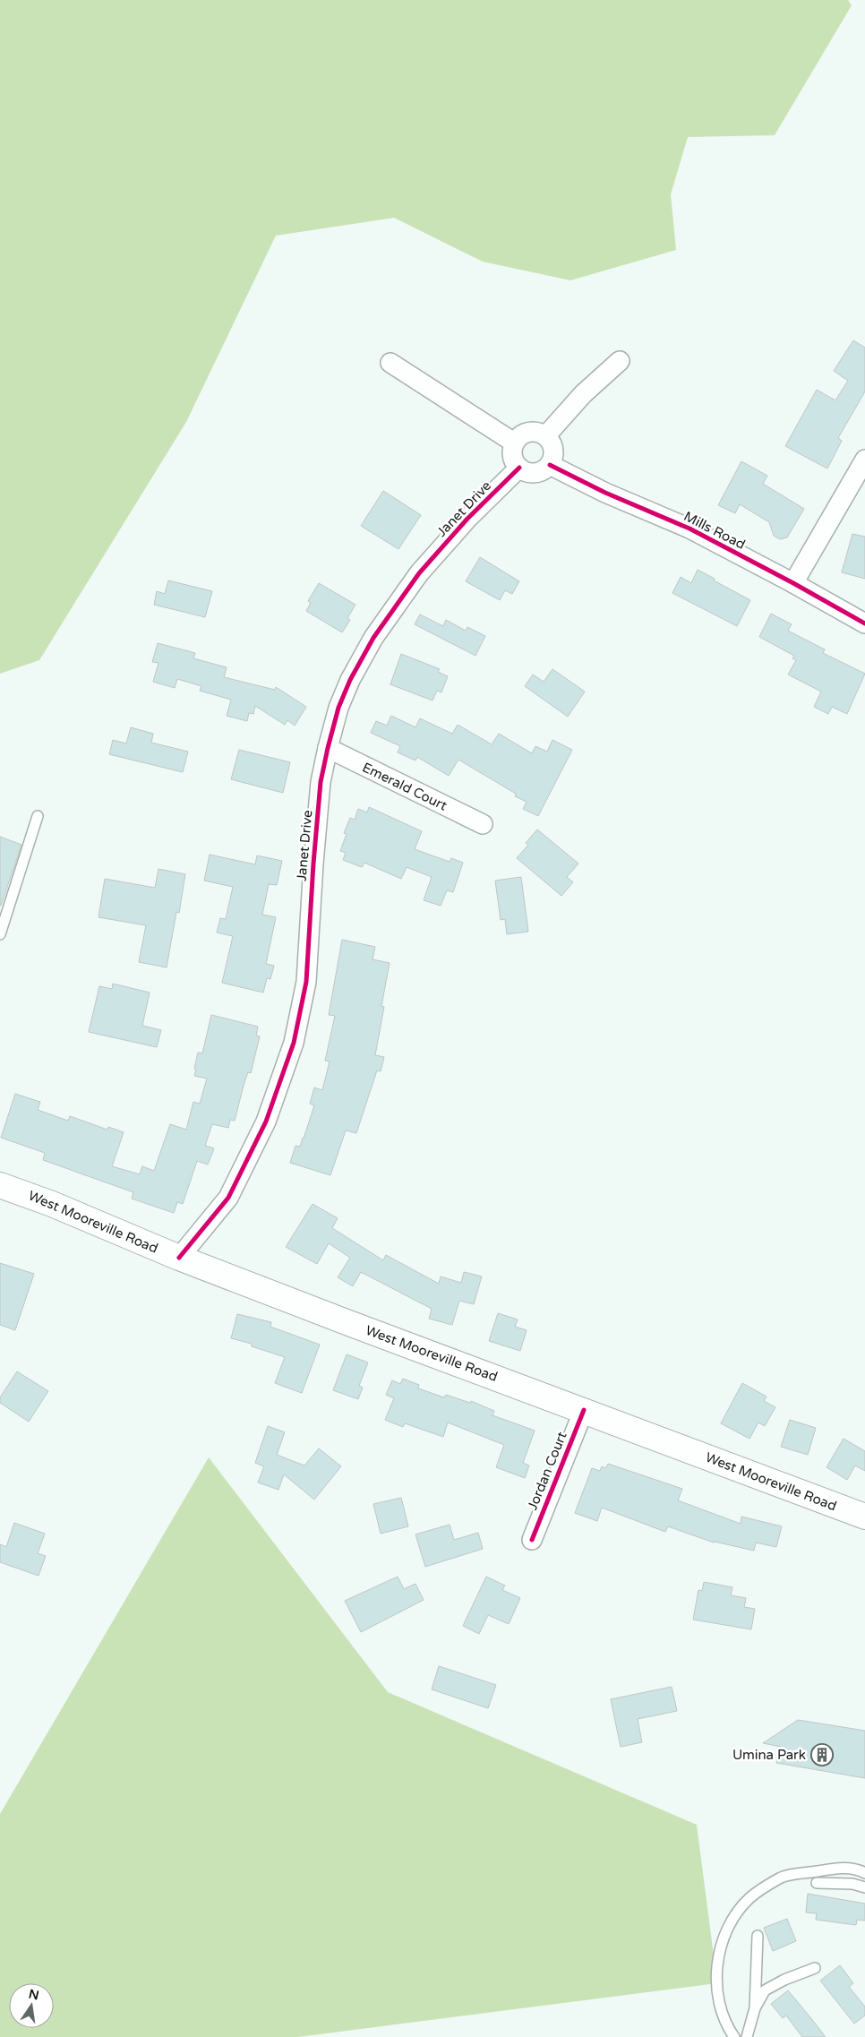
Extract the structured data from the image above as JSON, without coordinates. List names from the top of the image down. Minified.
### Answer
{"streets":{"main road":["West Mooreville Road"],"street":["Janet Drive","Mills Road","Emerald Court","Jordan Court"]},"crossings":[["Janet Drive","Mills Road"],["Janet Drive","Emerald Court"],["Janet Drive","West Mooreville Road"],["West Mooreville Road","Jordan Court"]],"places":{"building":["Umina Park"]},"north":"top"}
